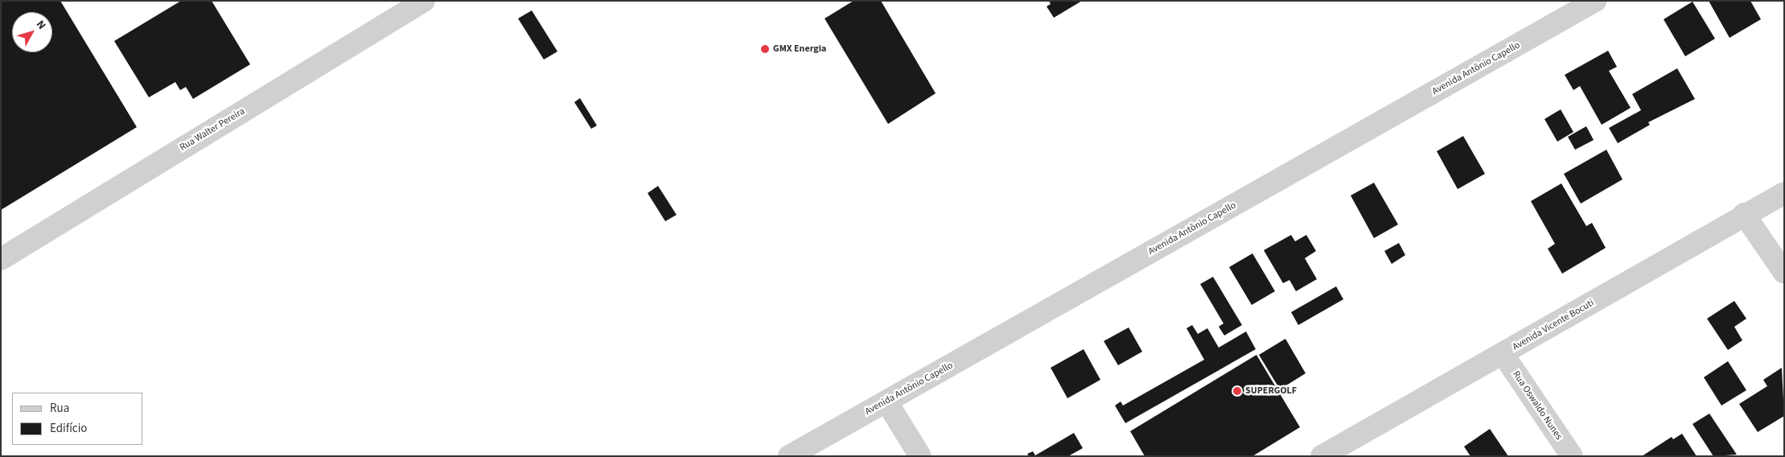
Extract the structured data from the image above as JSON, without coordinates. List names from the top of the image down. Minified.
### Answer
{"streets":{"street":["Avenida Antônio Capello","Rua Walter Pereira","Avenida Vicente Bocuti","Rua Oswaldo Nunes"]},"crossings":[["Avenida Vicente Bocuti","Rua Oswaldo Nunes"]],"places":["GMX Energia","SUPERGOLF"],"legend":["Rua","Edifício"],"north":"top right"}
